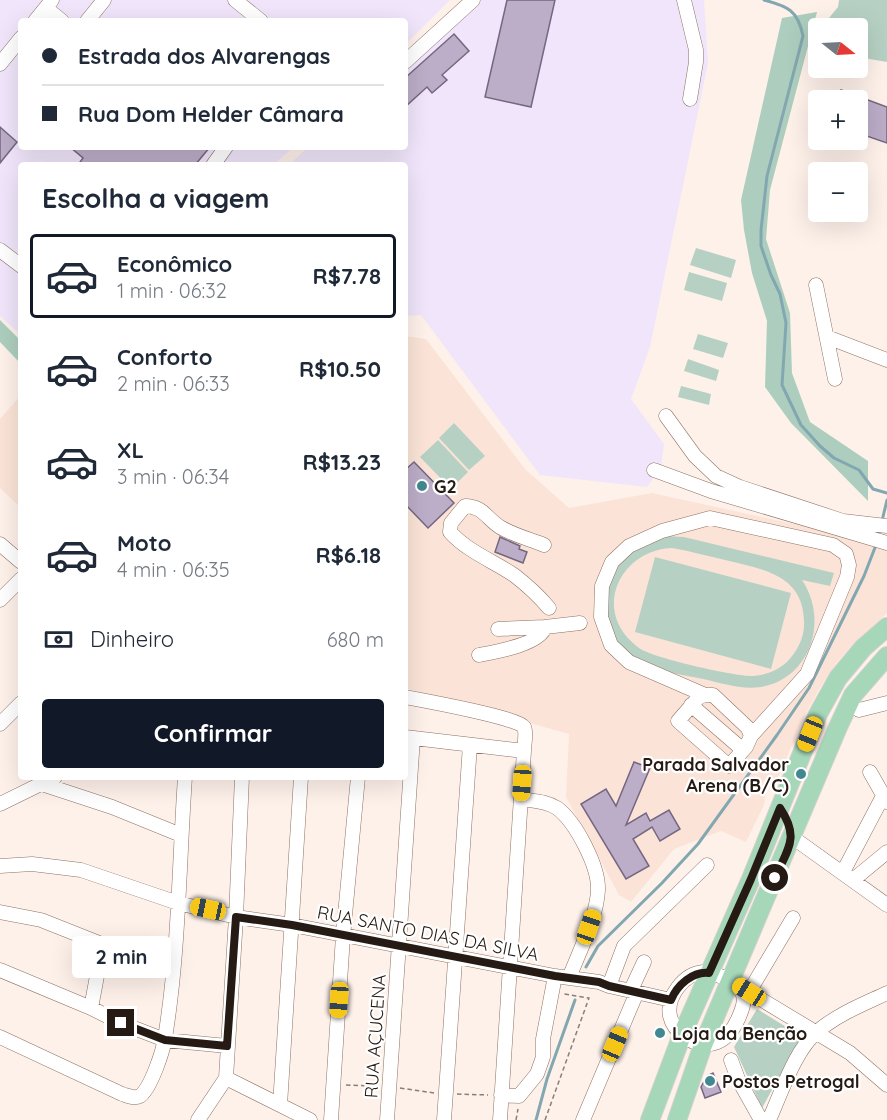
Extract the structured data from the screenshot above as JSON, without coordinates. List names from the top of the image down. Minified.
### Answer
{"streets":{"street":["RUA SANTO DIAS DA SILVA","RUA AÇUCENA"]},"crossings":[["RUA SANTO DIAS DA SILVA","RUA AÇUCENA"]],"places":["G2","Parada Salvador Arena (B/C)","Loja da Benção","Postos Petrogal"],"north":"right","page":{"map_buttons":["+","−"],"banner":["Estrada dos Alvarengas","Rua Dom Helder Câmara"],"heading":"Escolha a viagem","list":[{"name":"Econômico","note":"1 min · 06:32","value":"R$7.78"},{"name":"Conforto","note":"2 min · 06:33","value":"R$10.50"},{"name":"XL","note":"3 min · 06:34","value":"R$13.23"},{"name":"Moto","note":"4 min · 06:35","value":"R$6.18"}],"pay":["Dinheiro","680 m"],"buttons":"Confirmar","bubble":"2 min"}}
